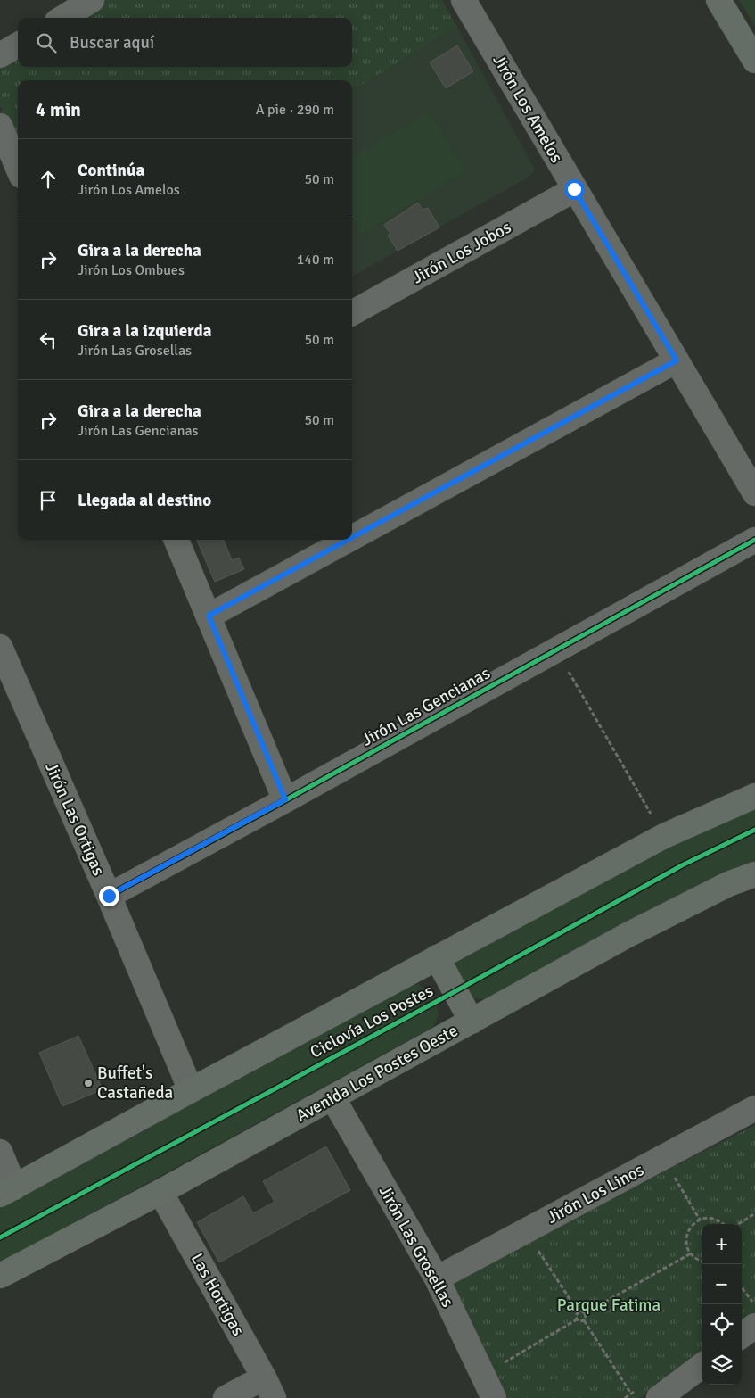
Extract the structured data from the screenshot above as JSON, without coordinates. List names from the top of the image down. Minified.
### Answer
{"streets":{"main road":["Avenida Los Postes Oeste"],"street":["Jirón Los Amelos","Jirón Los Jobos","Jirón Las Gencianas","Jirón Las Ortigas","Jirón Los Linos","Jirón Las Grosellas","Las Hortigas"],"cycle path":["Ciclovía Los Postes"]},"crossings":[["Jirón Los Amelos","Jirón Los Jobos"],["Jirón Las Gencianas","Jirón Las Ortigas"],["Avenida Los Postes Oeste","Jirón Las Grosellas"],["Avenida Los Postes Oeste","Las Hortigas"],["Jirón Los Linos","Jirón Las Grosellas"]],"parks":["Parque Fatima"],"places":["Buffet's Castañeda"],"page":{"search":"Buscar aquí","heading":["4 min","A pie · 290 m"],"list":[["Continúa","Jirón Los Amelos","50 m"],["Gira a la derecha","Jirón Los Ombues","140 m"],["Gira a la izquierda","Jirón Las Grosellas","50 m"],["Gira a la derecha","Jirón Las Gencianas","50 m"],"Llegada al destino"],"map_buttons":["+","−"]}}
